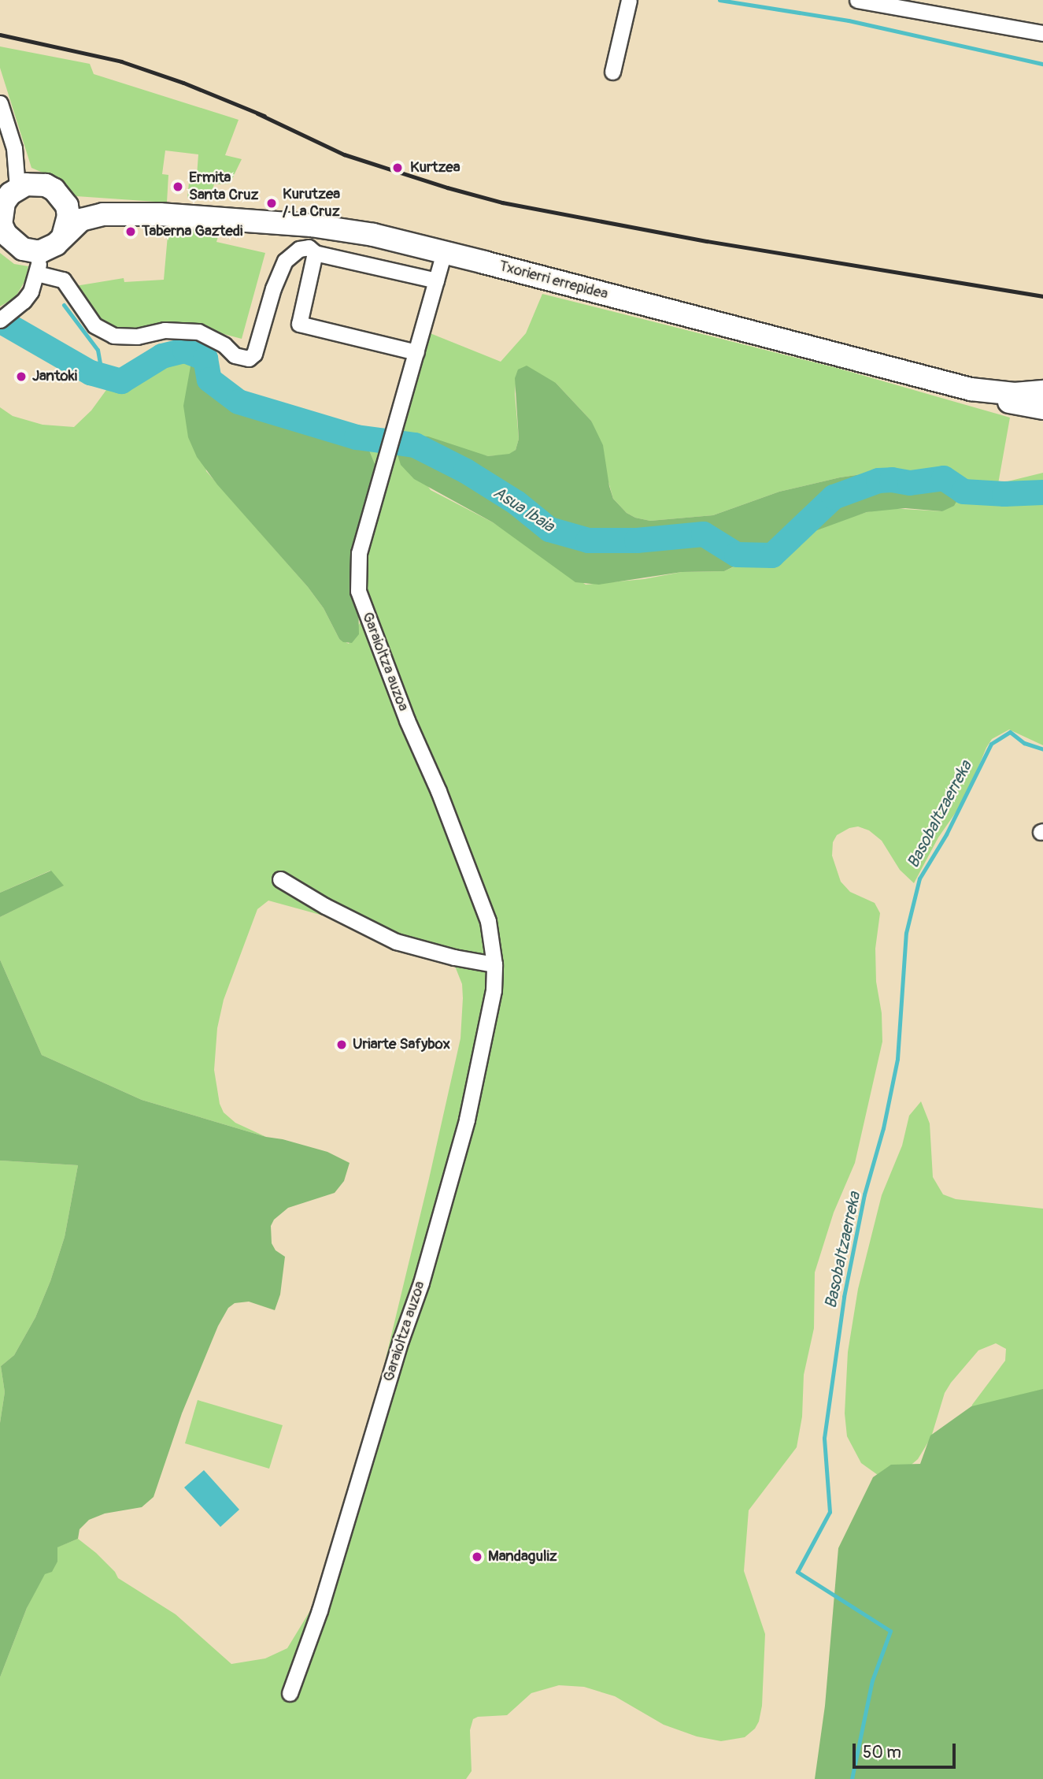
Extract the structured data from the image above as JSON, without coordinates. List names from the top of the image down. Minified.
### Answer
{"streets":{"street":["Txorierri errepidea","Garaioltza auzoa"]},"crossings":[["Txorierri errepidea","Garaioltza auzoa"]],"water":["Asua Ibaia","Basobaltzaerreka"],"places":["Kurtzea","Ermita Santa Cruz","Kurutzea / La Cruz","Taberna Gaztedi","Jantoki","Uriarte Safybox","Mandaguliz"],"scale_bar":"50 m"}
